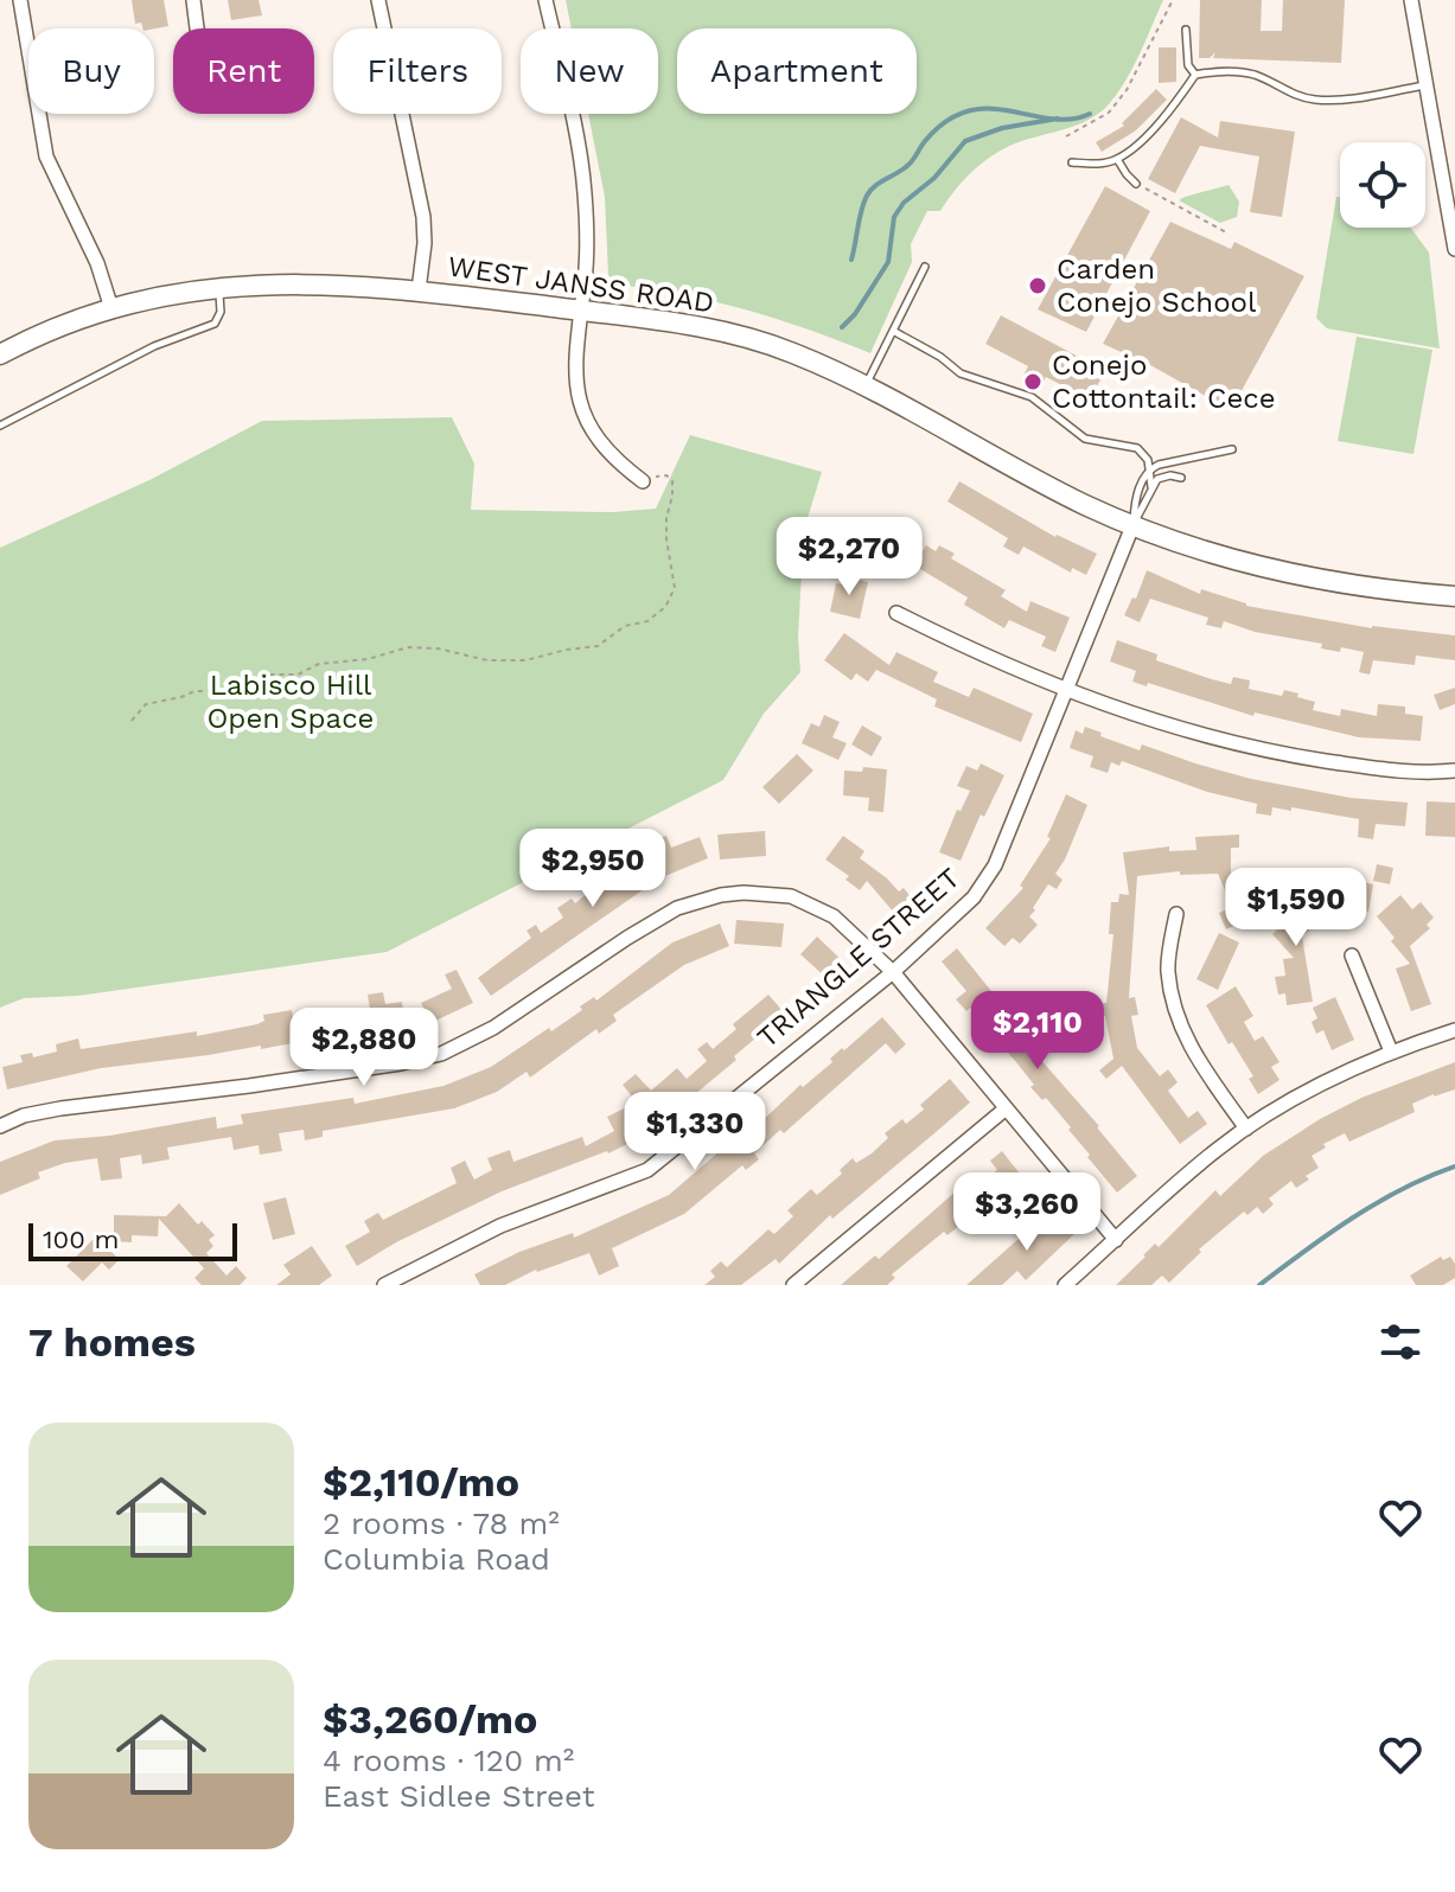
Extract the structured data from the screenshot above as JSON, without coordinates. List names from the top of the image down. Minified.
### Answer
{"streets":{"main road":["WEST JANSS ROAD"],"street":["TRIANGLE STREET"]},"crossings":[["WEST JANSS ROAD","TRIANGLE STREET"]],"parks":["Labisco Hill Open Space"],"places":["Carden Conejo School","Conejo Cottontail: Cece"],"scale_bar":"100 m","page":{"chip":["Buy","Rent","Filters","New","Apartment"],"price":["$2,270","$2,950","$1,590","$2,110","$2,880","$1,330","$3,260"],"scale":"100 m","heading":"7 homes","list":[{"name":"$2,110/mo","note":"2 rooms · 78 m² · Columbia Road"},{"name":"$3,260/mo","note":"4 rooms · 120 m² · East Sidlee Street"}]}}
